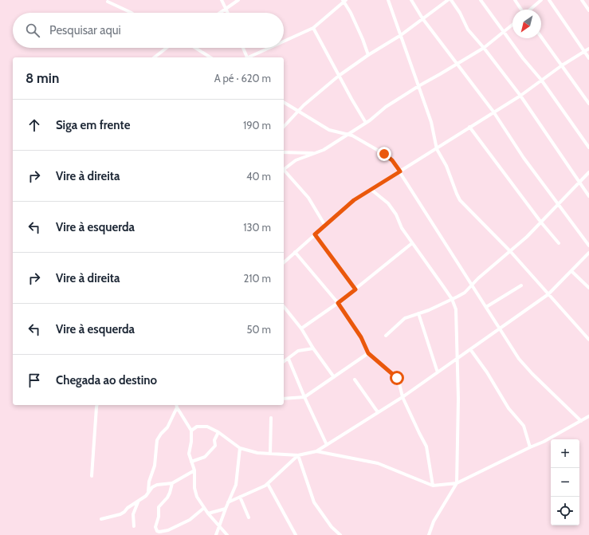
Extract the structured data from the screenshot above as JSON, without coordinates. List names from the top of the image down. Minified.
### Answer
{"north":"bottom left","page":{"search":"Pesquisar aqui","heading":["8 min","A pé · 620 m"],"list":[["Siga em frente","190 m"],["Vire à direita","40 m"],["Vire à esquerda","130 m"],["Vire à direita","210 m"],["Vire à esquerda","50 m"],"Chegada ao destino"],"map_buttons":["+","−"]}}
